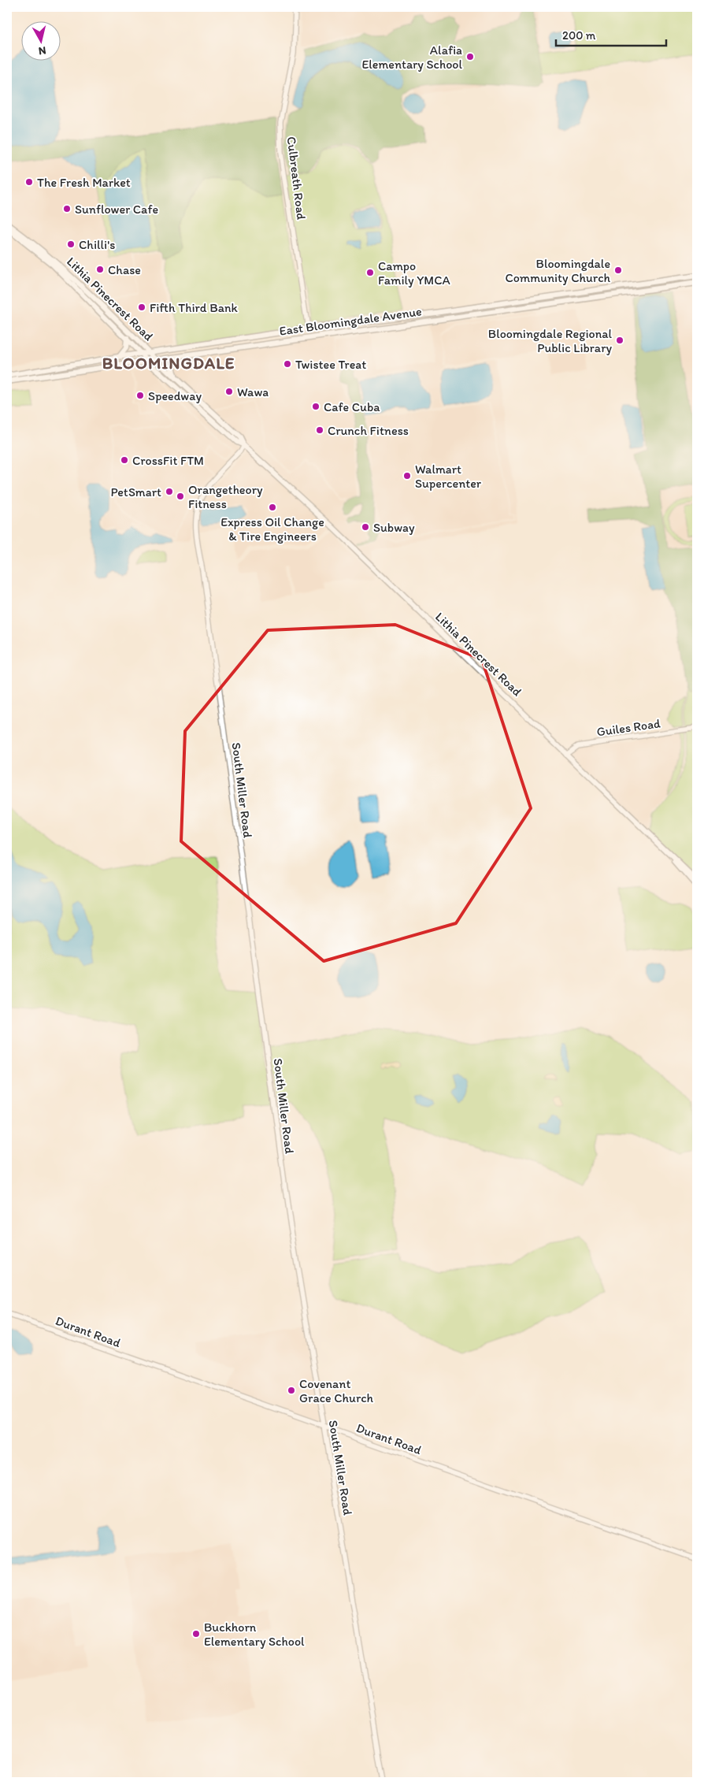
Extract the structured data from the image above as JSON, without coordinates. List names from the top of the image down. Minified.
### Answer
{"streets":{"main road":["Lithia Pinecrest Road","East Bloomingdale Avenue"],"street":["Culbreath Road","Guiles Road","South Miller Road","Durant Road"]},"crossings":[["Culbreath Road","East Bloomingdale Avenue"],["Lithia Pinecrest Road","East Bloomingdale Avenue"],["Lithia Pinecrest Road","Guiles Road"],["Lithia Pinecrest Road","South Miller Road"],["South Miller Road","Durant Road"]],"districts":["BLOOMINGDALE"],"places":["Alafia Elementary School","The Fresh Market","Sunflower Cafe","Chilli's","Chase","Bloomingdale Community Church","Campo Family YMCA","Fifth Third Bank","Bloomingdale Regional Public Library","Twistee Treat","Wawa","Speedway","Cafe Cuba","Crunch Fitness","CrossFit FTM","Walmart Supercenter","PetSmart","Orangetheory Fitness","Express Oil Change & Tire Engineers","Subway","Covenant Grace Church","Buckhorn Elementary School"],"scale_bar":"200 m","north":"bottom"}
